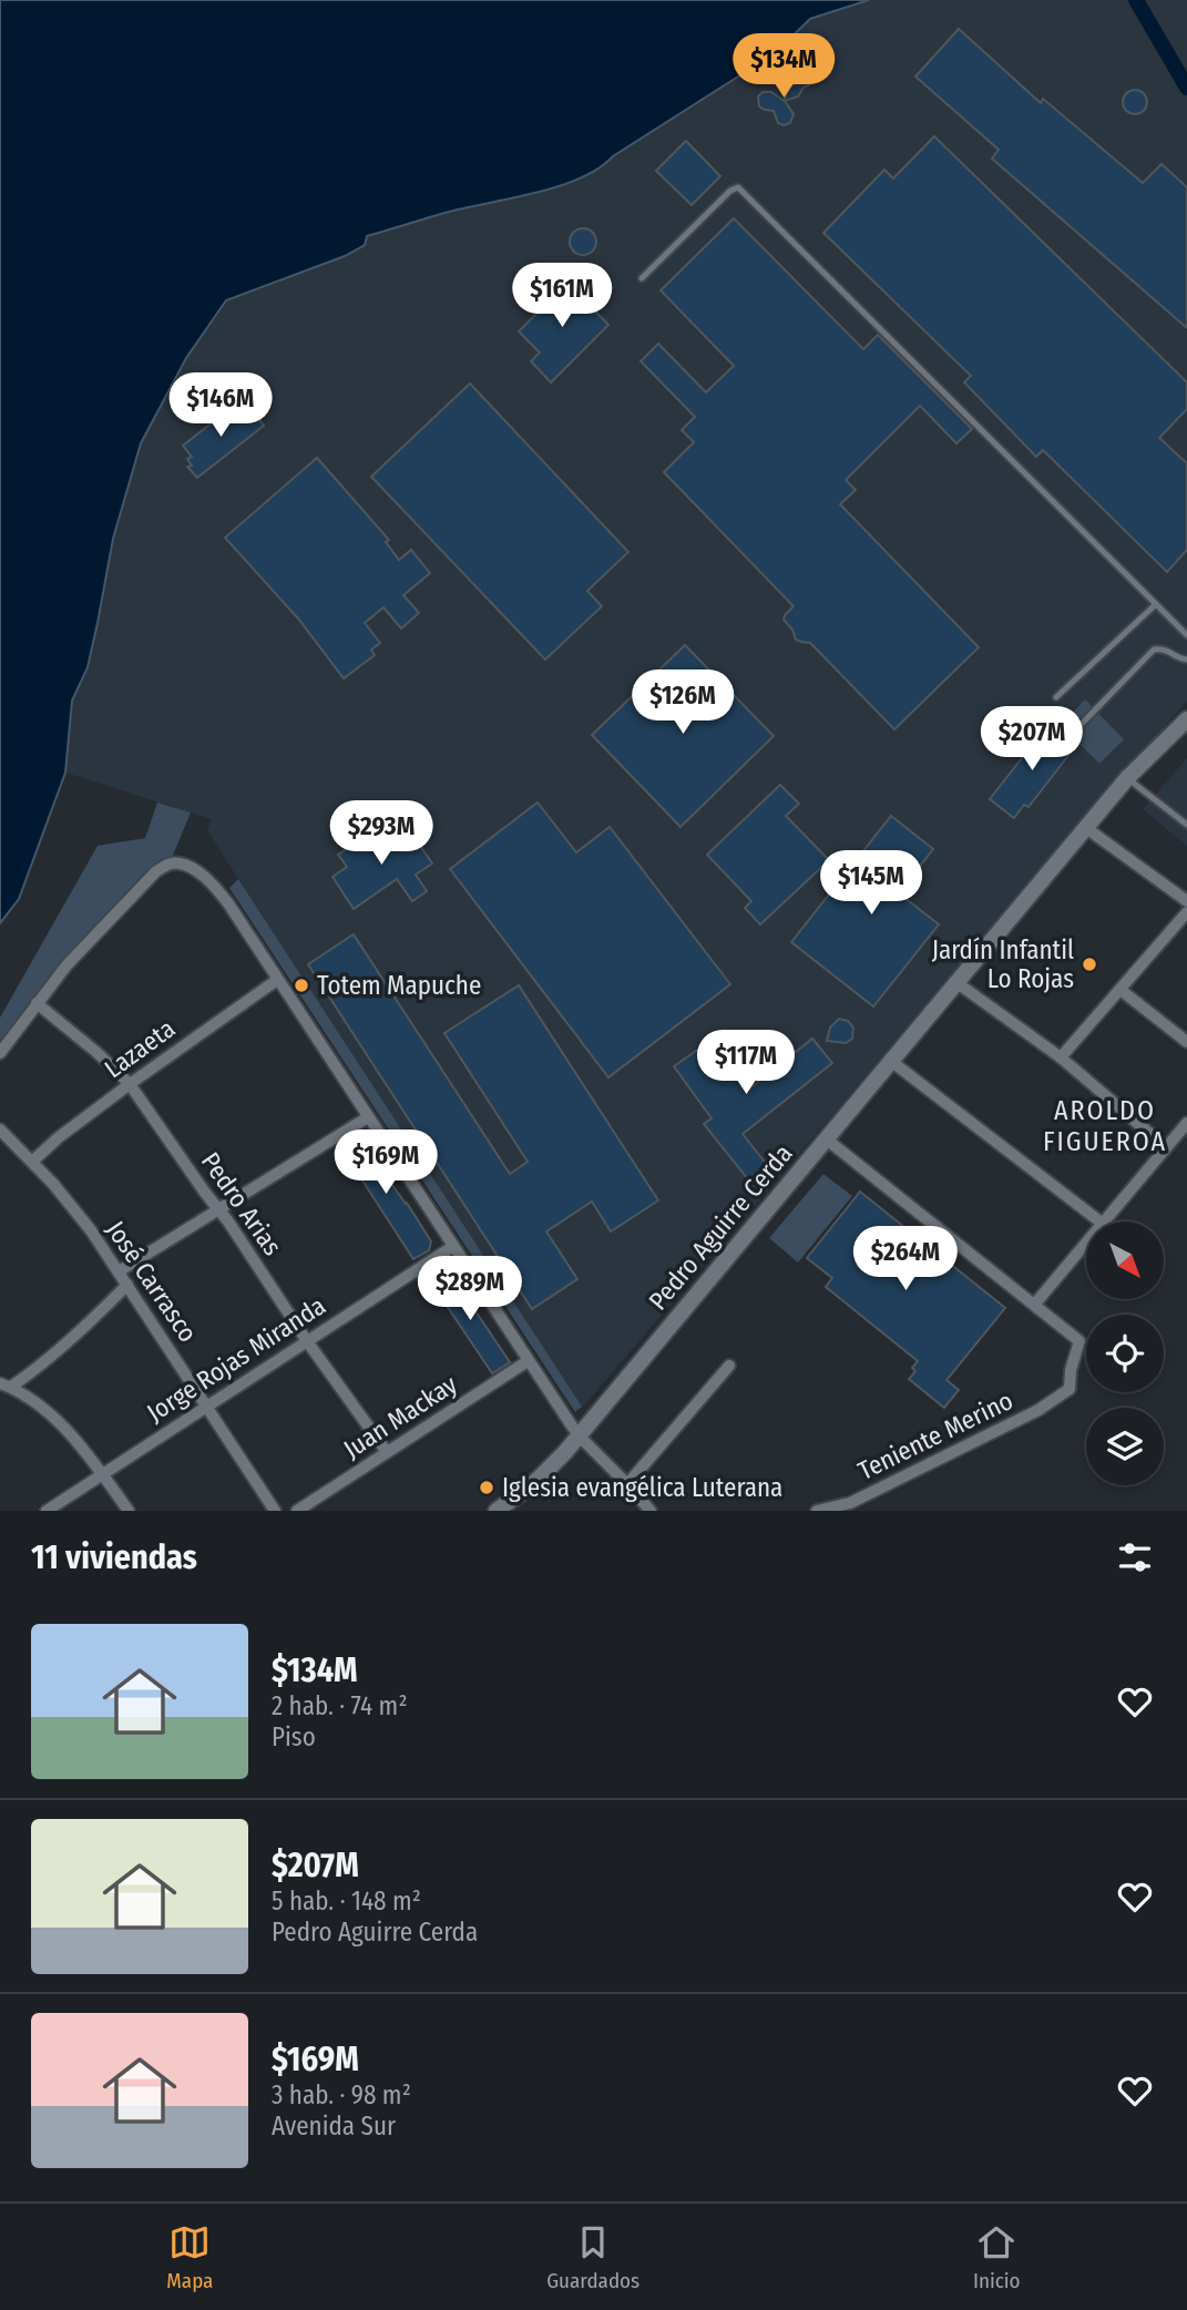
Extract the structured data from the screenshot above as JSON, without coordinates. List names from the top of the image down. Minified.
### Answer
{"streets":{"street":["Lazaeta","Pedro Arias","Pedro Aguirre Cerda","José Carrasco","Jorge Rojas Miranda","Juan Mackay","Teniente Merino"]},"crossings":[["Lazaeta","Pedro Arias"],["Lazaeta","José Carrasco"],["Pedro Arias","Jorge Rojas Miranda"],["Pedro Arias","Juan Mackay"],["José Carrasco","Jorge Rojas Miranda"]],"districts":["AROLDO FIGUEROA"],"places":["Jardín Infantil Lo Rojas","Totem Mapuche","Iglesia evangélica Luterana"],"north":"bottom right","page":{"price":["$134M","$161M","$146M","$126M","$207M","$293M","$145M","$117M","$169M","$264M","$289M"],"heading":"11 viviendas","list":[{"name":"$134M","note":"2 hab. · 74 m² · Piso"},{"name":"$207M","note":"5 hab. · 148 m² · Pedro Aguirre Cerda"},{"name":"$169M","note":"3 hab. · 98 m² · Avenida Sur"}],"tabs":["Mapa","Guardados","Inicio"]}}
